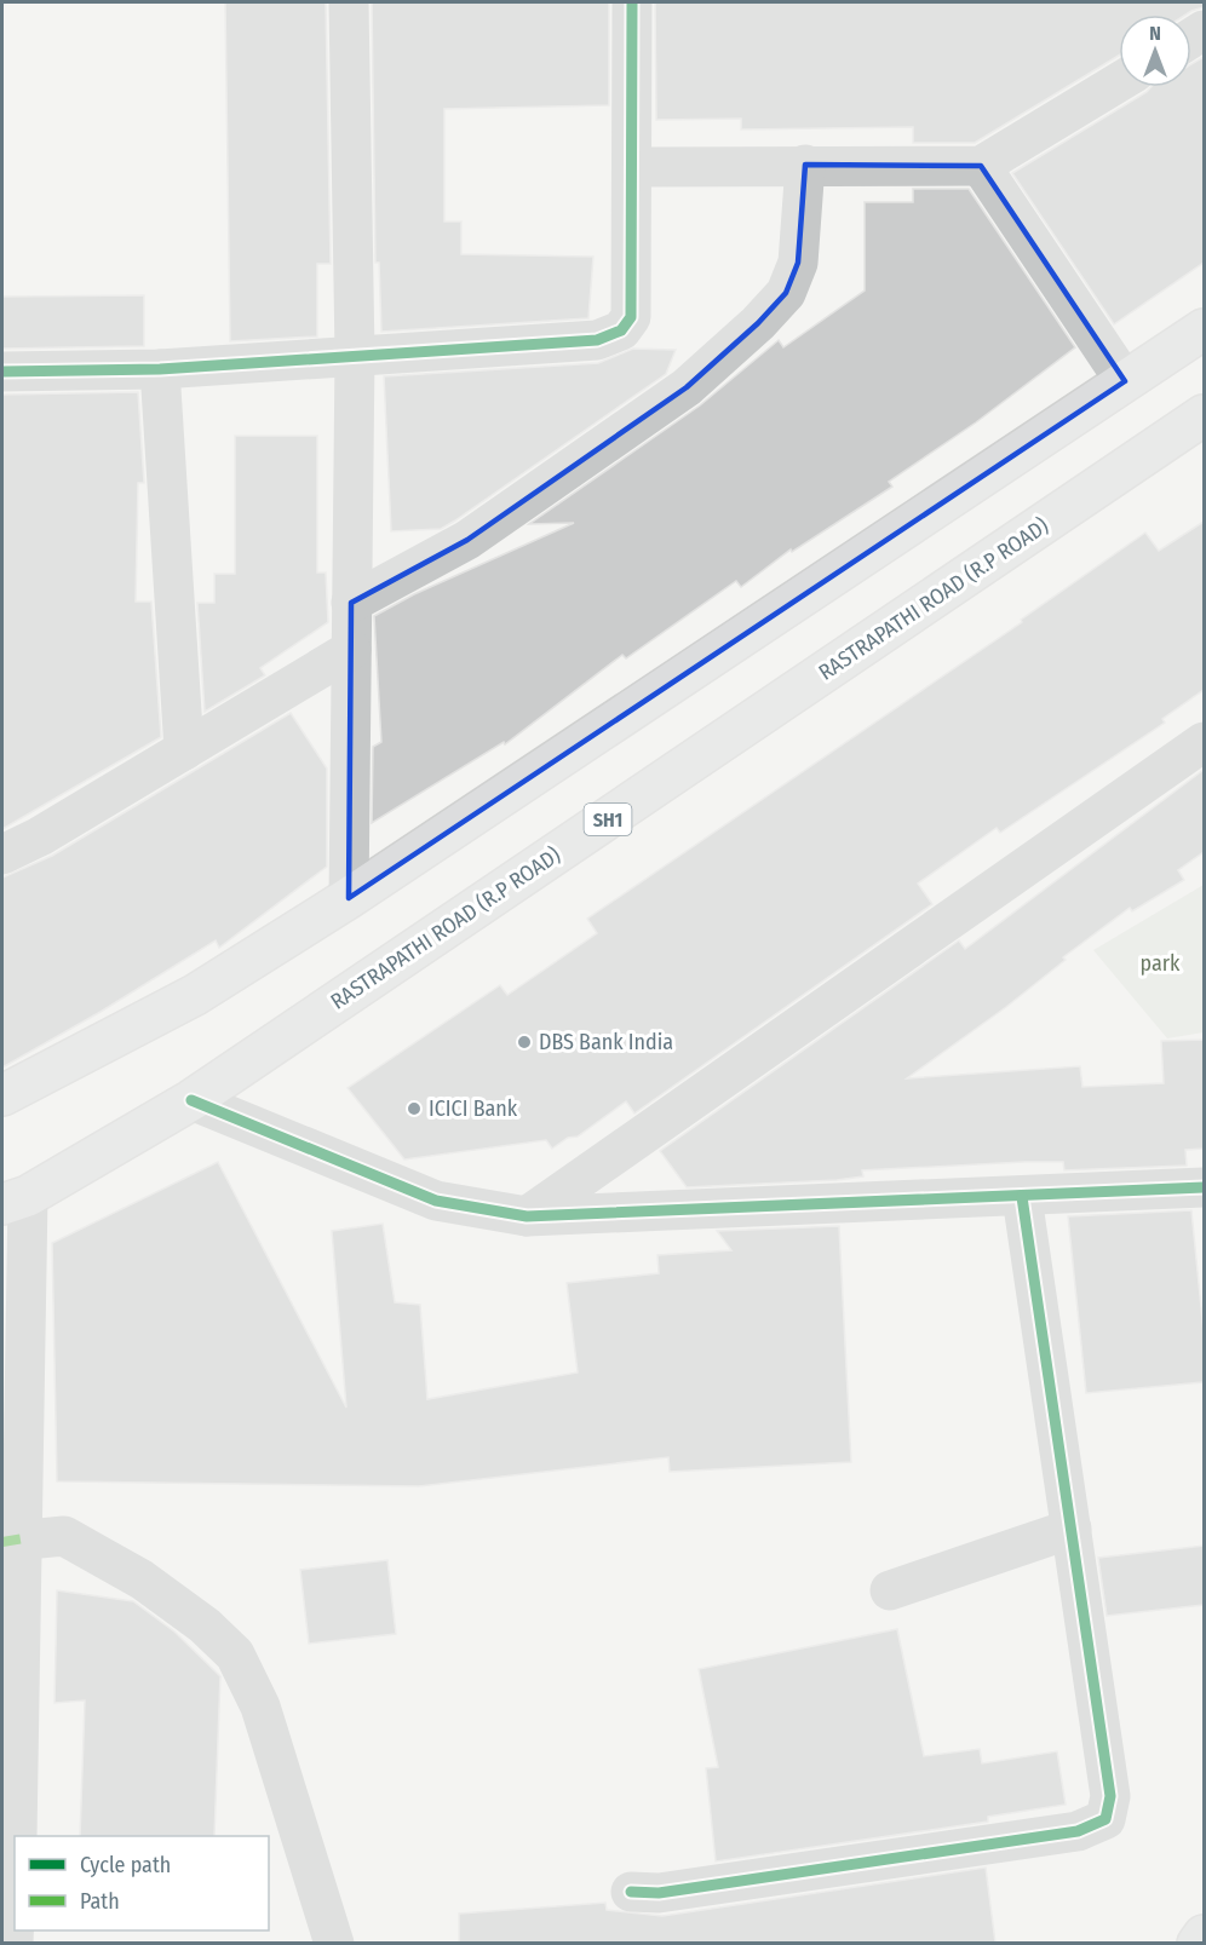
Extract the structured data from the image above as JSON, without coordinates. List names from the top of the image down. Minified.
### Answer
{"streets":{"main road":["RASTRAPATHI ROAD (R.P ROAD)","SH1"]},"parks":["park"],"places":["DBS Bank India","ICICI Bank"],"legend":["Cycle path","Path"],"north":"top"}
